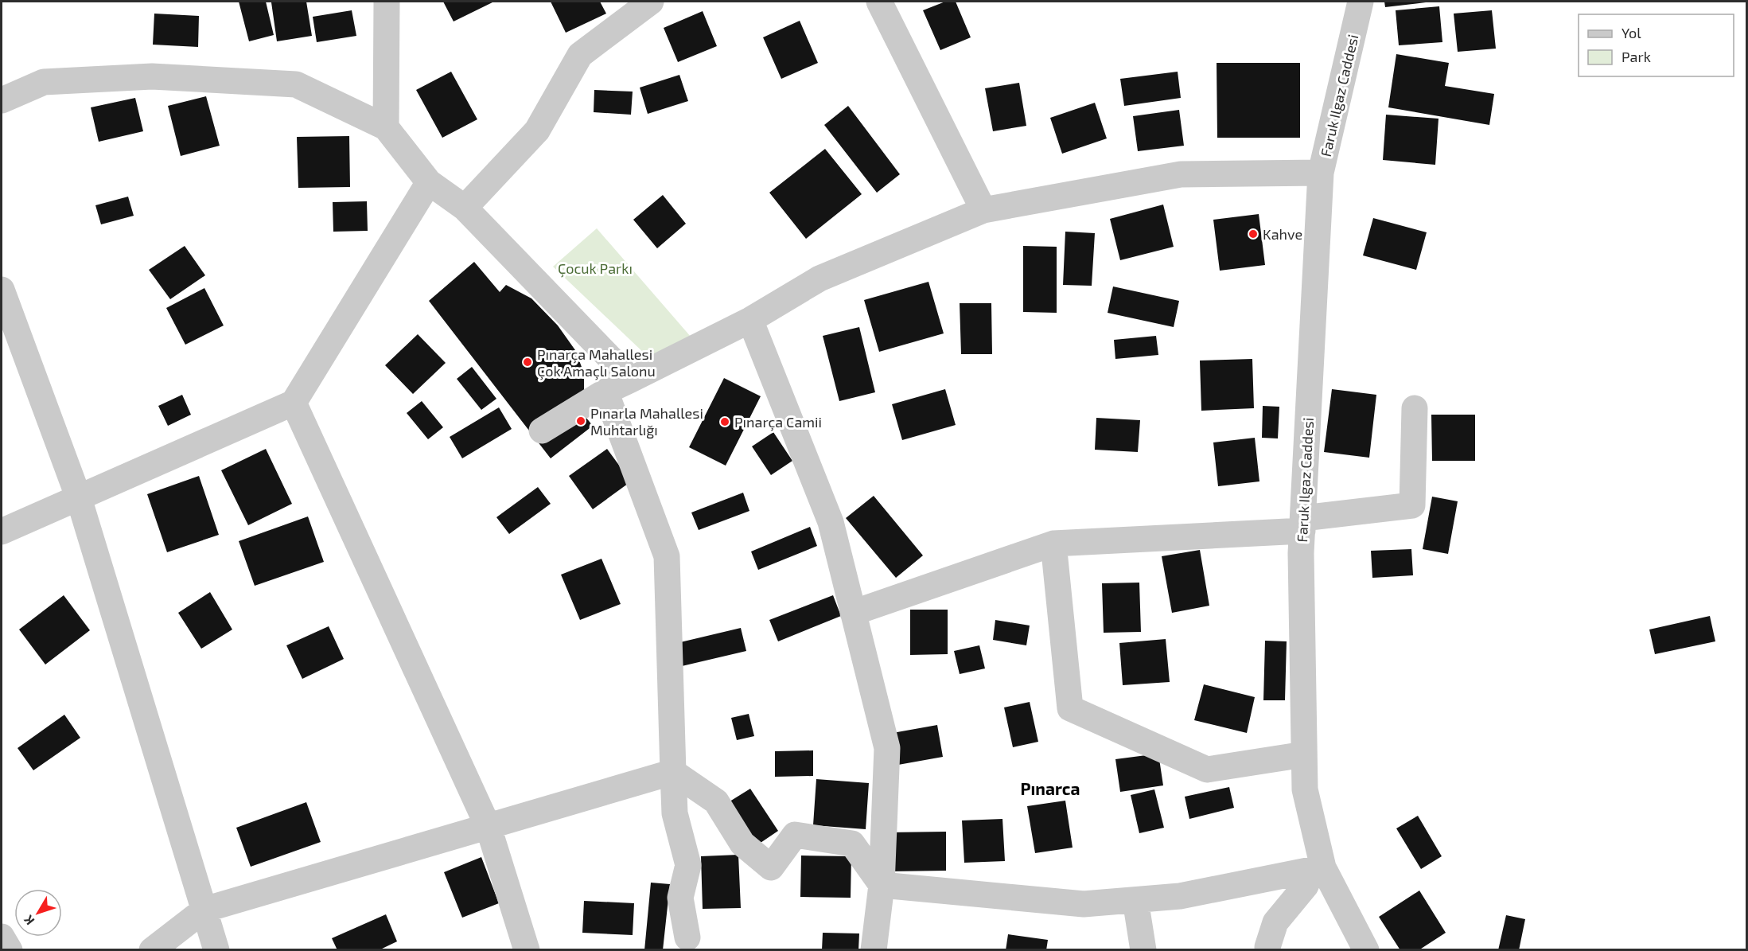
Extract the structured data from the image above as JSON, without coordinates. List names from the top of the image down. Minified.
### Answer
{"streets":{"street":["Faruk Ilgaz Caddesi"]},"districts":["Pınarca"],"parks":["Çocuk Parkı"],"places":["Kahve","Pınarça Mahallesi Çok Amaçlı Salonu","Pınarla Mahallesi Muhtarlığı","Pınarça Camii"],"legend":["Yol","Park"],"north":"bottom left"}
